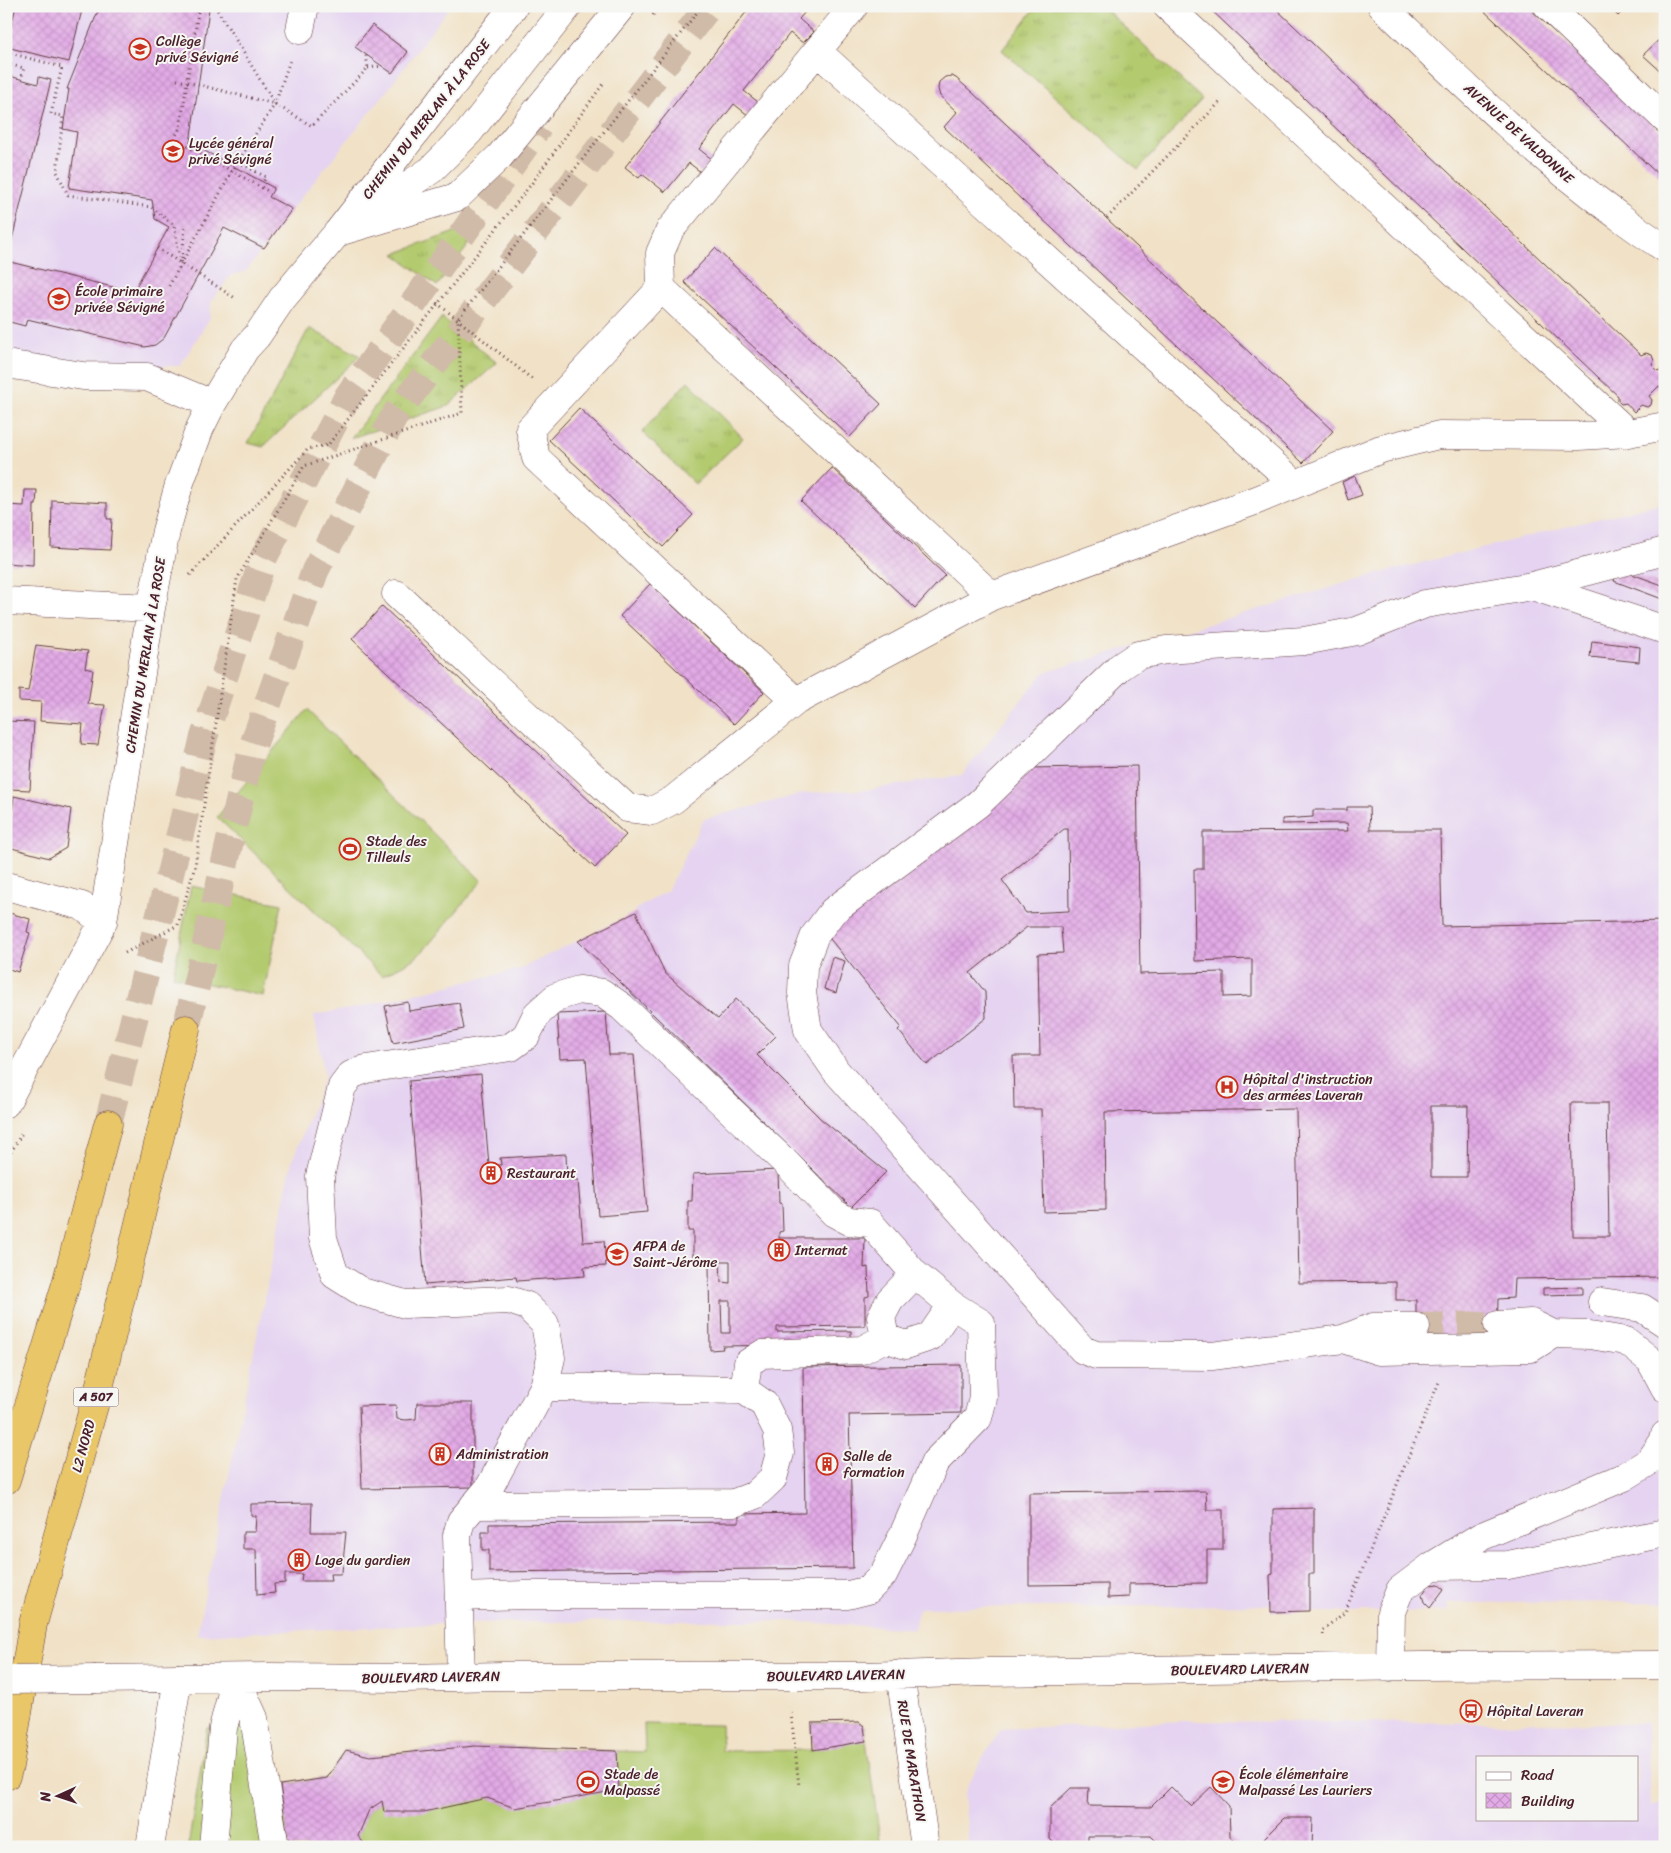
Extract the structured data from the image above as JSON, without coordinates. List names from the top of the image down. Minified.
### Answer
{"streets":{"highway":["A 507","L2 NORD"],"street":["CHEMIN DU MERLAN À LA ROSE","AVENUE DE VALDONNE","BOULEVARD LAVERAN","RUE DE MARATHON"]},"crossings":[["BOULEVARD LAVERAN","RUE DE MARATHON"]],"places":{"school or university":["Collège privé Sévigné","Lycée général privé Sévigné","École primaire privée Sévigné","AFPA de Saint-Jérôme","École élémentaire Malpassé Les Lauriers"],"sports":["Stade des Tilleuls","Stade de Malpassé"],"hospital":["Hôpital d'instruction des armées Laveran"],"building":["Restaurant","Internat","Administration","Salle de formation","Loge du gardien"],"bus stop":["Hôpital Laveran"]},"legend":["Road","Building"],"north":"left"}
